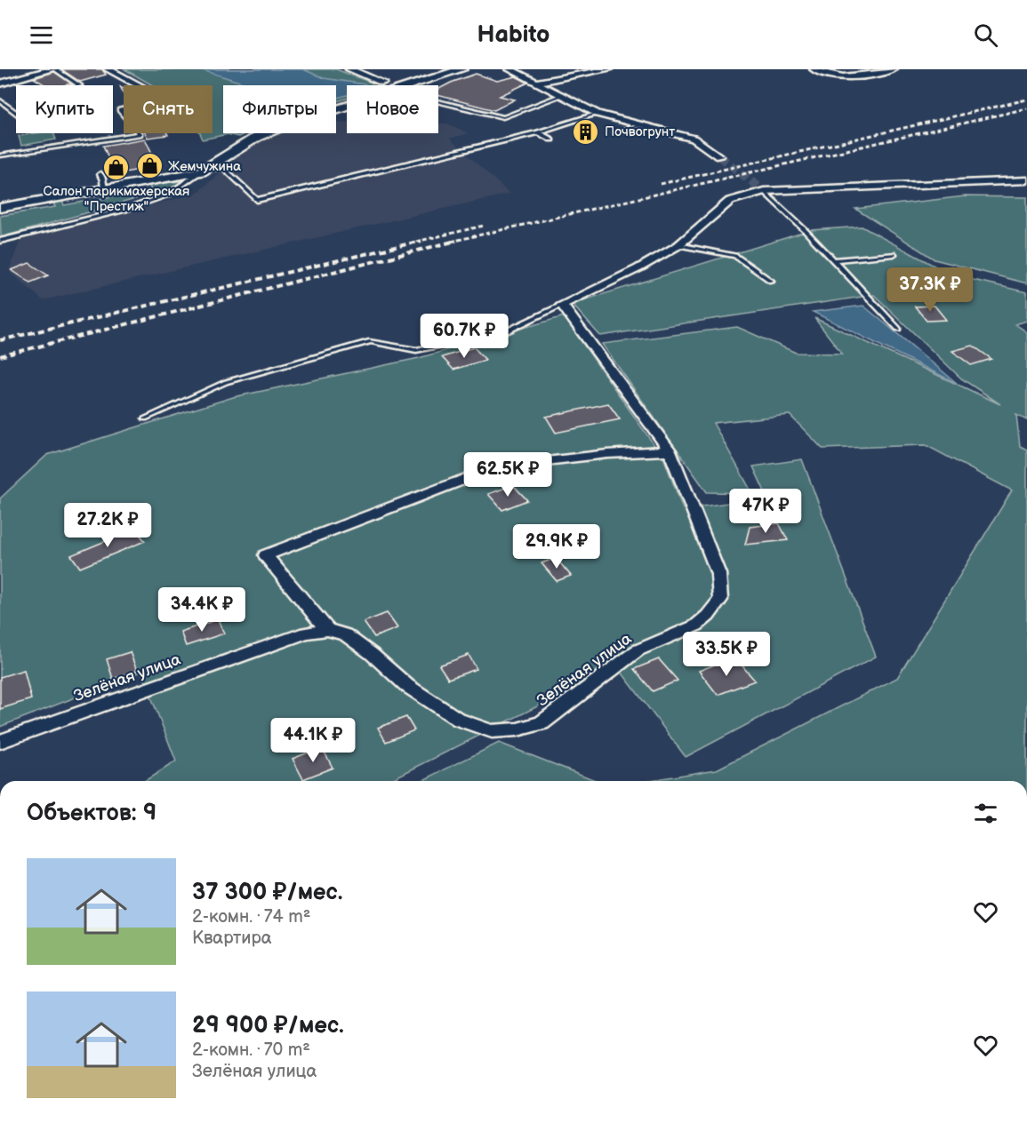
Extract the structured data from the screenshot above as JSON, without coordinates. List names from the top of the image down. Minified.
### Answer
{"streets":{"street":["Зелёная улица"]},"places":{"building":["Почвогрунт"],"shop":["Жемчужина","Салон парикмахерская \"Престиж\""]},"page":{"header":"Habito","chip":["Купить","Снять","Фильтры","Новое"],"price":["37.3K ₽","60.7K ₽","62.5K ₽","47K ₽","27.2K ₽","29.9K ₽","34.4K ₽","33.5K ₽","44.1K ₽"],"heading":"Объектов: 9","list":[{"name":"37 300 ₽/мес.","note":"2-комн. · 74 m² · Квартира"},{"name":"29 900 ₽/мес.","note":"2-комн. · 70 m² · Зелёная улица"}]}}
